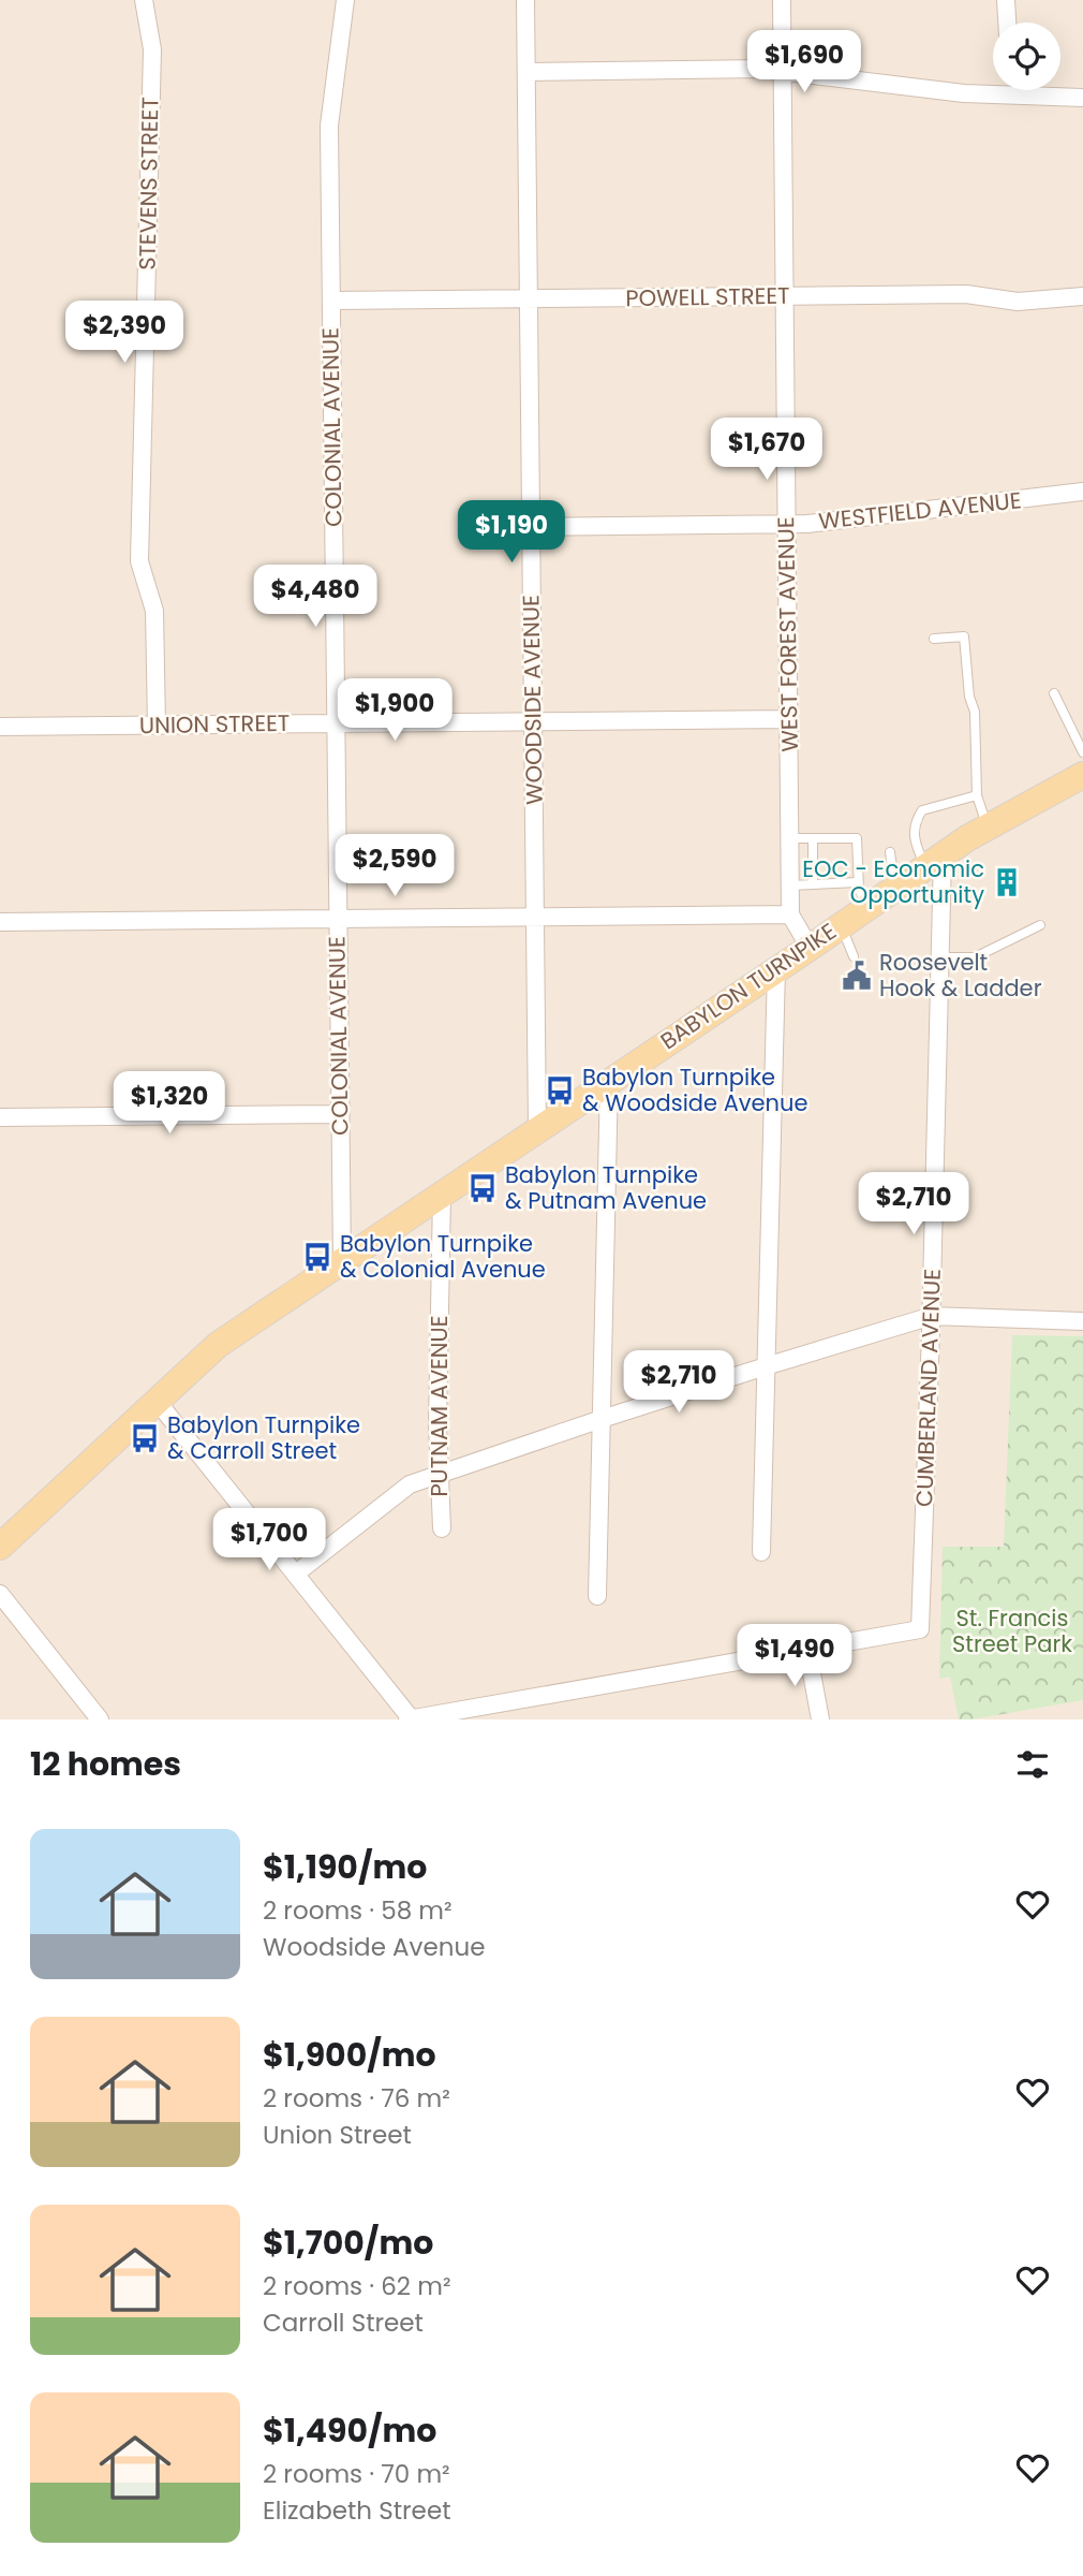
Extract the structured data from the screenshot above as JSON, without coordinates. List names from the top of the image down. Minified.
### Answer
{"streets":{"main road":["BABYLON TURNPIKE"],"street":["STEVENS STREET","POWELL STREET","COLONIAL AVENUE","WESTFIELD AVENUE","WEST FOREST AVENUE","WOODSIDE AVENUE","UNION STREET","CUMBERLAND AVENUE","PUTNAM AVENUE"]},"crossings":[["STEVENS STREET","UNION STREET"],["POWELL STREET","COLONIAL AVENUE"],["POWELL STREET","WEST FOREST AVENUE"],["POWELL STREET","WOODSIDE AVENUE"],["COLONIAL AVENUE","UNION STREET"],["COLONIAL AVENUE","BABYLON TURNPIKE"],["WESTFIELD AVENUE","WEST FOREST AVENUE"],["WESTFIELD AVENUE","WOODSIDE AVENUE"],["WEST FOREST AVENUE","UNION STREET"],["WOODSIDE AVENUE","UNION STREET"],["WOODSIDE AVENUE","BABYLON TURNPIKE"],["BABYLON TURNPIKE","CUMBERLAND AVENUE"],["BABYLON TURNPIKE","PUTNAM AVENUE"]],"parks":["St. Francis Street Park"],"places":{"building":["EOC - Economic Opportunity"],"public building":["Roosevelt Hook & Ladder"],"bus stop":["Babylon Turnpike & Woodside Avenue","Babylon Turnpike & Putnam Avenue","Babylon Turnpike & Colonial Avenue","Babylon Turnpike & Carroll Street"]},"page":{"price":["$1,690","$2,390","$1,670","$1,190","$4,480","$1,900","$2,590","$1,320","$2,710","$2,710","$1,700","$1,490"],"heading":"12 homes","list":[{"name":"$1,190/mo","note":"2 rooms · 58 m² · Woodside Avenue"},{"name":"$1,900/mo","note":"2 rooms · 76 m² · Union Street"},{"name":"$1,700/mo","note":"2 rooms · 62 m² · Carroll Street"},{"name":"$1,490/mo","note":"2 rooms · 70 m² · Elizabeth Street"}]}}
